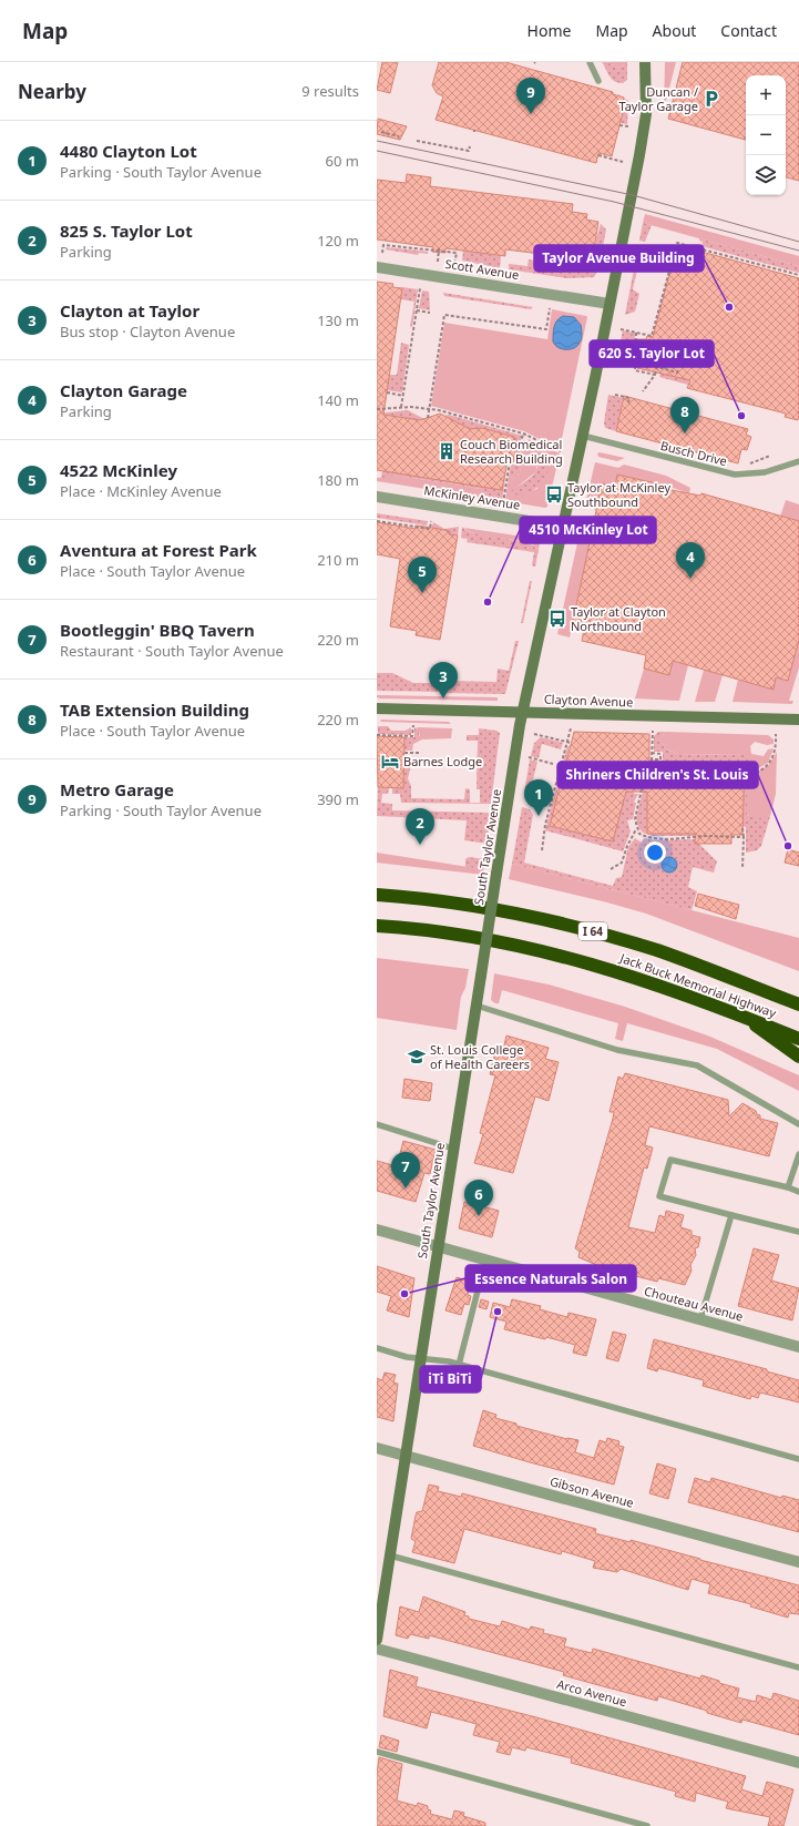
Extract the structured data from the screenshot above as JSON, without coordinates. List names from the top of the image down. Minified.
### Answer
{"streets":{"highway":["I 64","Jack Buck Memorial Highway"],"street":["Scott Avenue","McKinley Avenue","Clayton Avenue","South Taylor Avenue","Chouteau Avenue","Gibson Avenue","Arco Avenue"],"lane":["Busch Drive"]},"crossings":[["Scott Avenue","South Taylor Avenue"],["Busch Drive","South Taylor Avenue"],["McKinley Avenue","South Taylor Avenue"],["Clayton Avenue","South Taylor Avenue"],["South Taylor Avenue","Chouteau Avenue"],["South Taylor Avenue","Gibson Avenue"]],"places":{"parking":["Duncan / Taylor Garage"],"other":["Taylor Avenue Building","620 S. Taylor Lot","4510 McKinley Lot","Shriners Children's St. Louis","Essence Naturals Salon","iTi BiTi"],"building":["Couch Biomedical Research Building"],"bus stop":["Taylor at McKinley Southbound","Taylor at Clayton Northbound"],"hotel":["Barnes Lodge"],"school or university":["St. Louis College of Health Careers"]},"page":{"header":"Map","nav":["Home","Map","About","Contact"],"heading":["Nearby","9 results"],"map_buttons":["+","−"],"pins":["9","8","4","5","3","1","2","7","6"],"list":[{"mark":"1","name":"4480 Clayton Lot","note":"Parking · South Taylor Avenue","value":"60 m"},{"mark":"2","name":"825 S. Taylor Lot","note":"Parking","value":"120 m"},{"mark":"3","name":"Clayton at Taylor","note":"Bus stop · Clayton Avenue","value":"130 m"},{"mark":"4","name":"Clayton Garage","note":"Parking","value":"140 m"},{"mark":"5","name":"4522 McKinley","note":"Place · McKinley Avenue","value":"180 m"},{"mark":"6","name":"Aventura at Forest Park","note":"Place · South Taylor Avenue","value":"210 m"},{"mark":"7","name":"Bootleggin' BBQ Tavern","note":"Restaurant · South Taylor Avenue","value":"220 m"},{"mark":"8","name":"TAB Extension Building","note":"Place · South Taylor Avenue","value":"220 m"},{"mark":"9","name":"Metro Garage","note":"Parking · South Taylor Avenue","value":"390 m"}]}}
